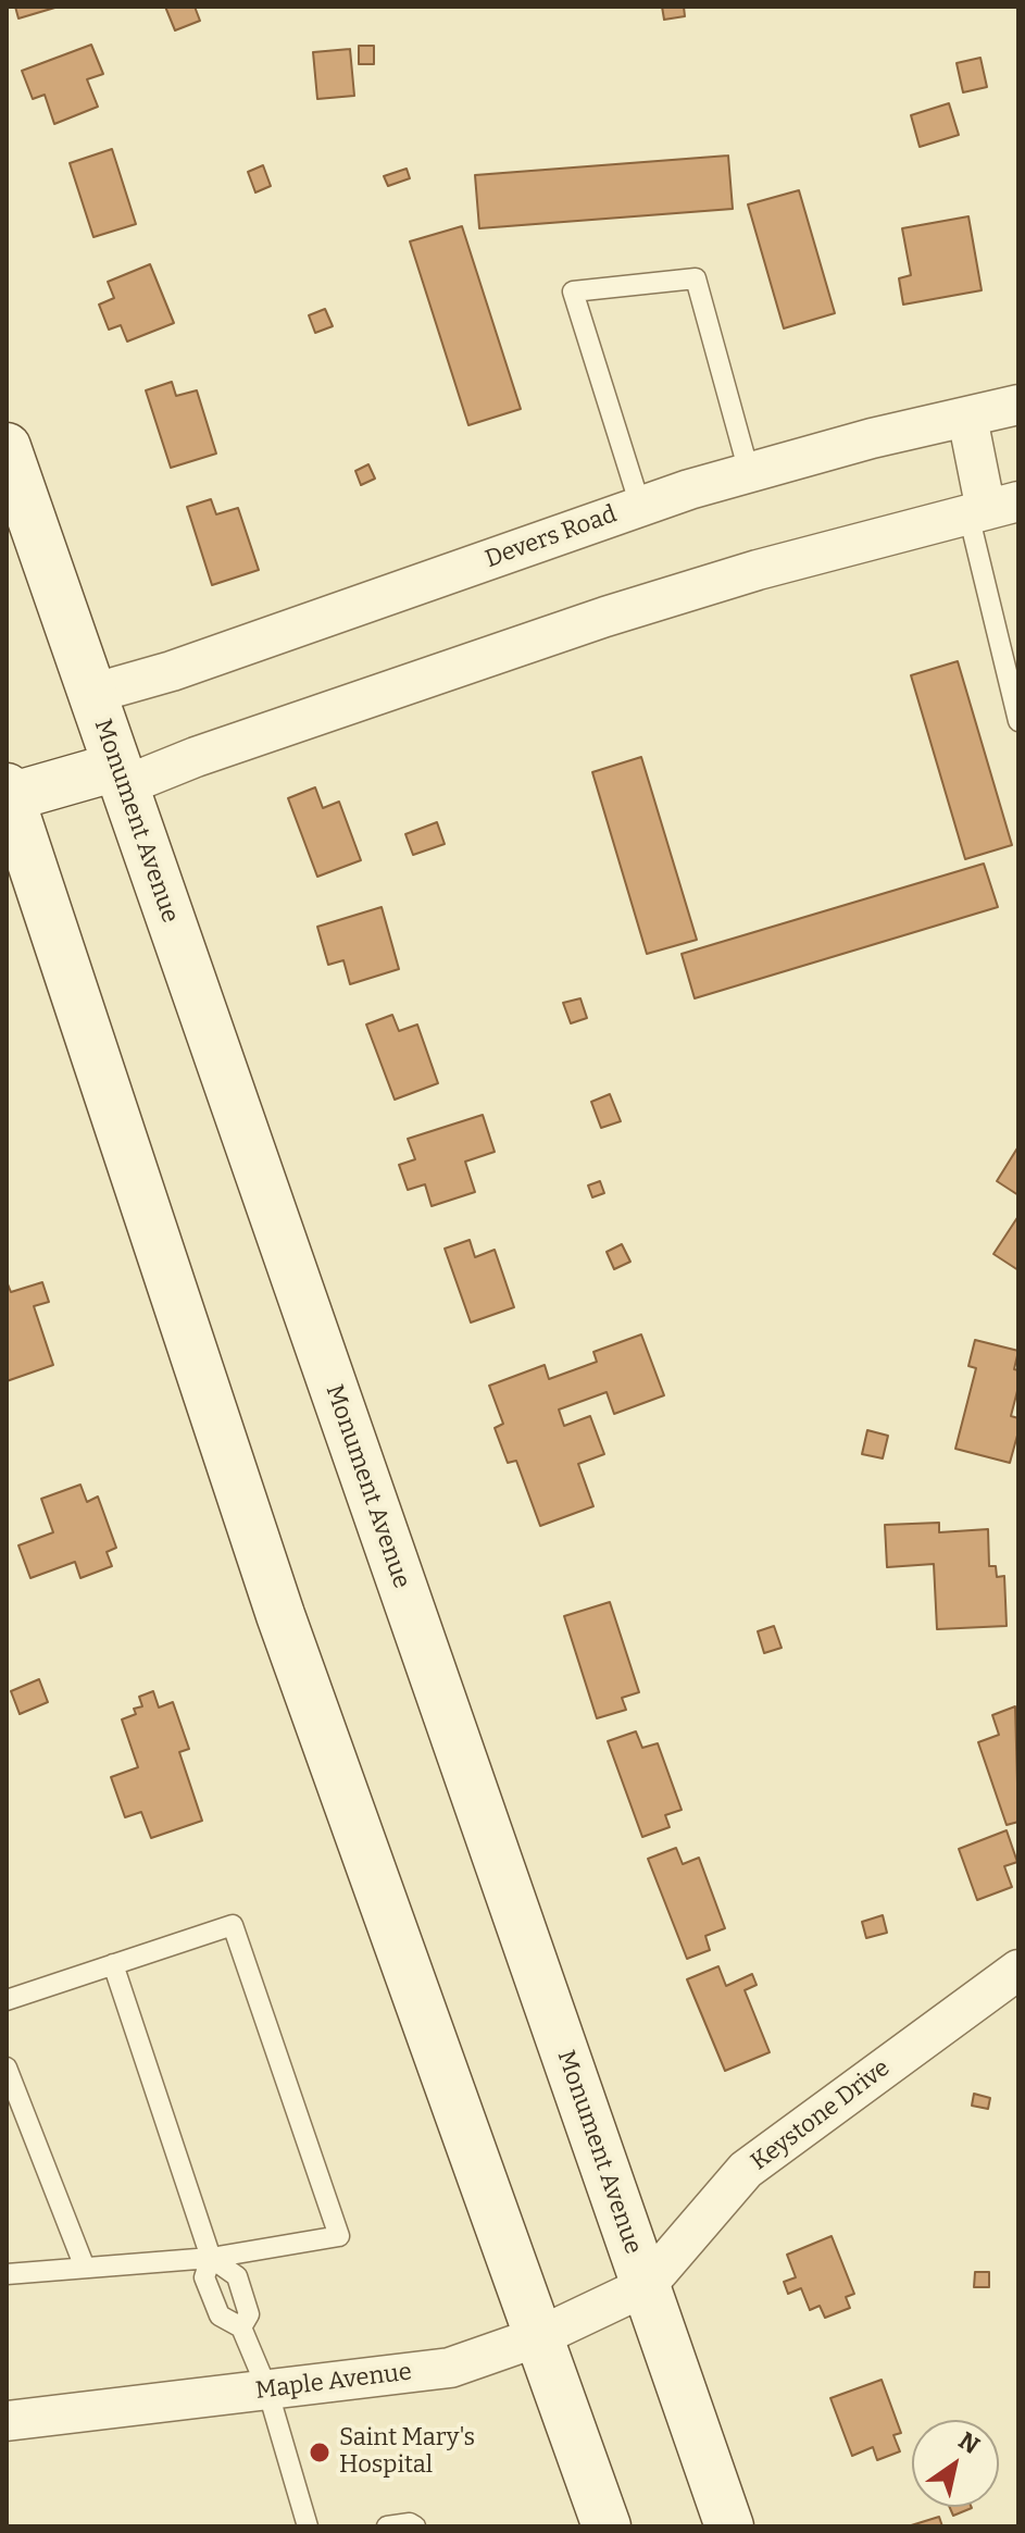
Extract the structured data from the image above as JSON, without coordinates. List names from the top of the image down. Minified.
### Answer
{"streets":{"street":["Devers Road","Monument Avenue","Keystone Drive","Maple Avenue"]},"crossings":[["Devers Road","Monument Avenue"],["Monument Avenue","Keystone Drive"],["Monument Avenue","Maple Avenue"],["Keystone Drive","Maple Avenue"]],"places":["Saint Mary's Hospital"],"north":"top right"}
